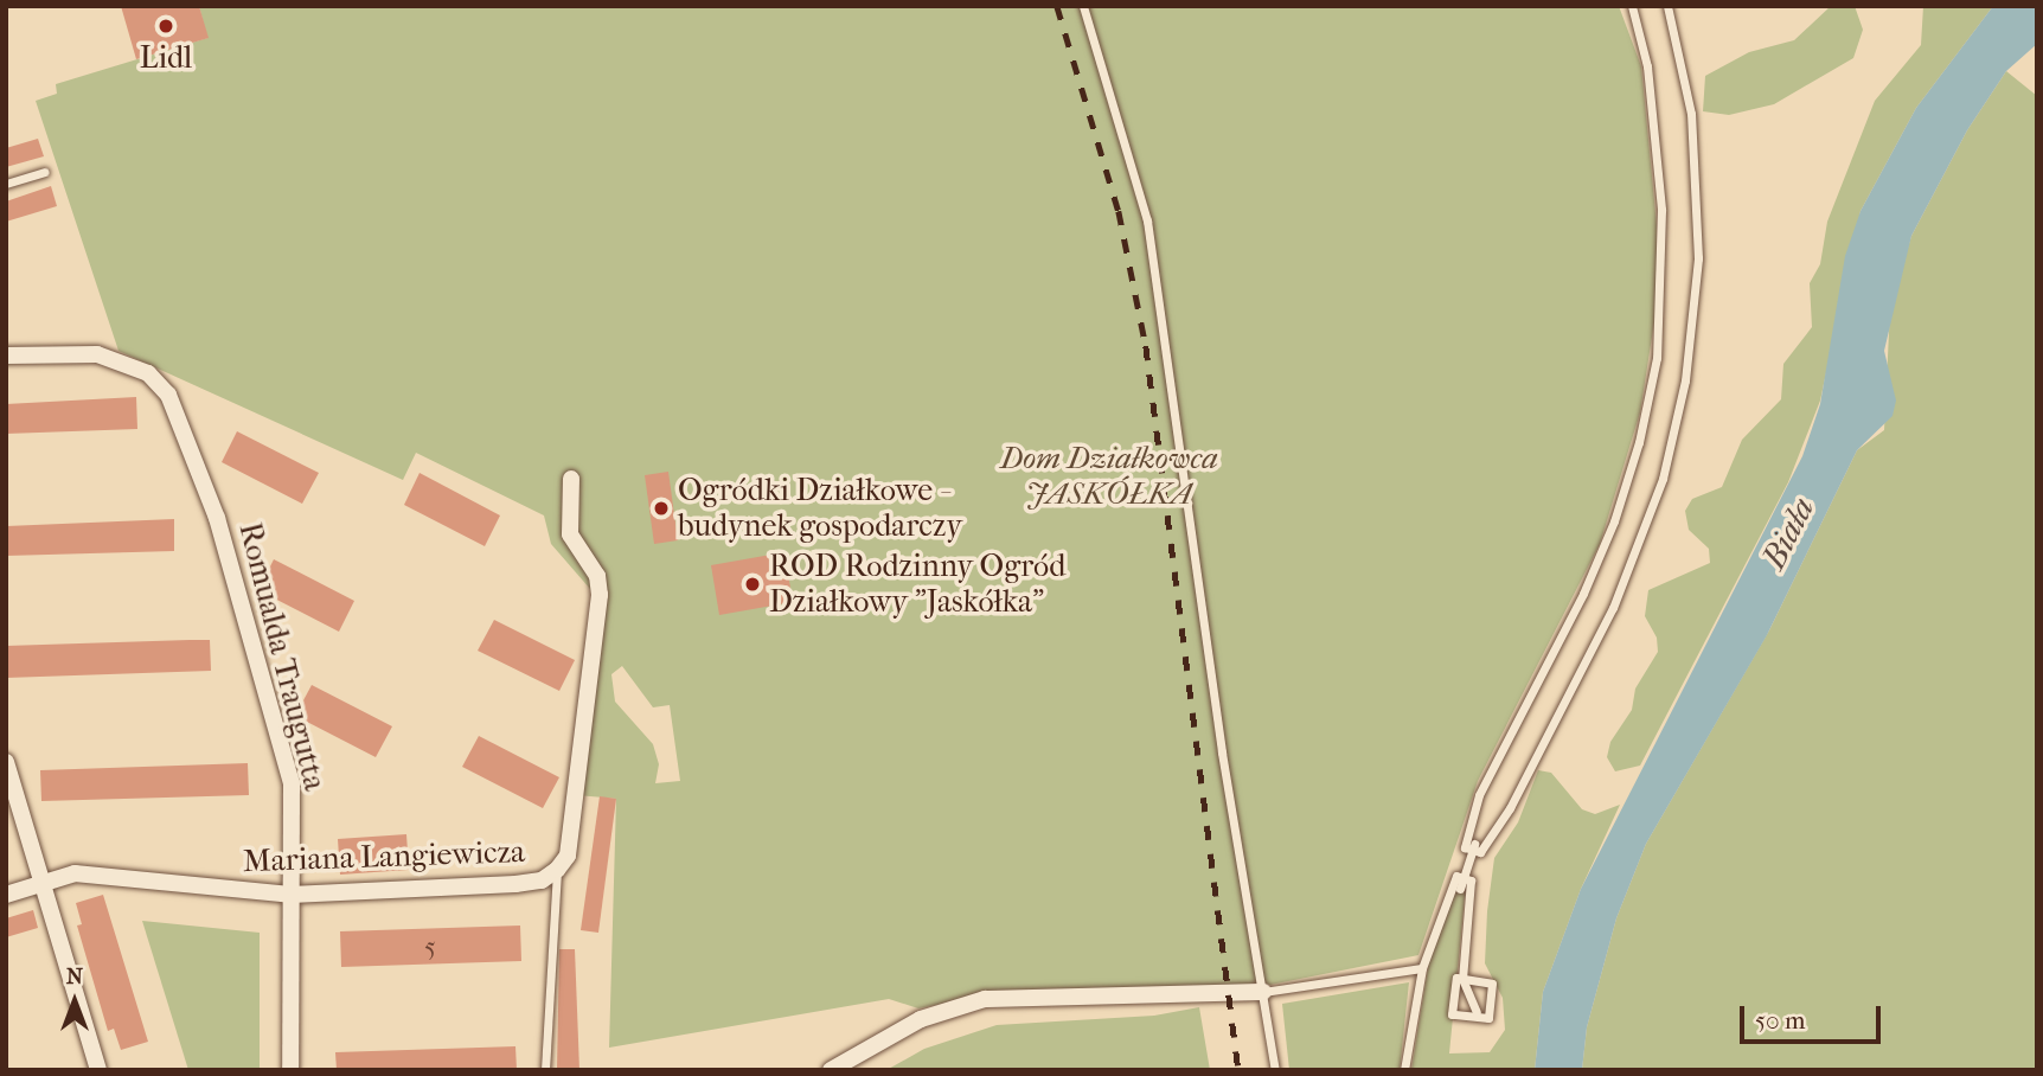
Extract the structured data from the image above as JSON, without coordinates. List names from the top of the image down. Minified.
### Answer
{"streets":{"street":["Romualda Traugutta","Mariana Langiewicza"]},"crossings":[["Romualda Traugutta","Mariana Langiewicza"]],"water":["Biała"],"parks":["Dom Działkowca JASKÓŁKA"],"places":["Lidl","Ogródki Działkowe - budynek gospodarczy","ROD Rodzinny Ogród Działkowy \"Jaskółka\""],"house_numbers":["5"],"scale_bar":"50 m","north":"top"}
